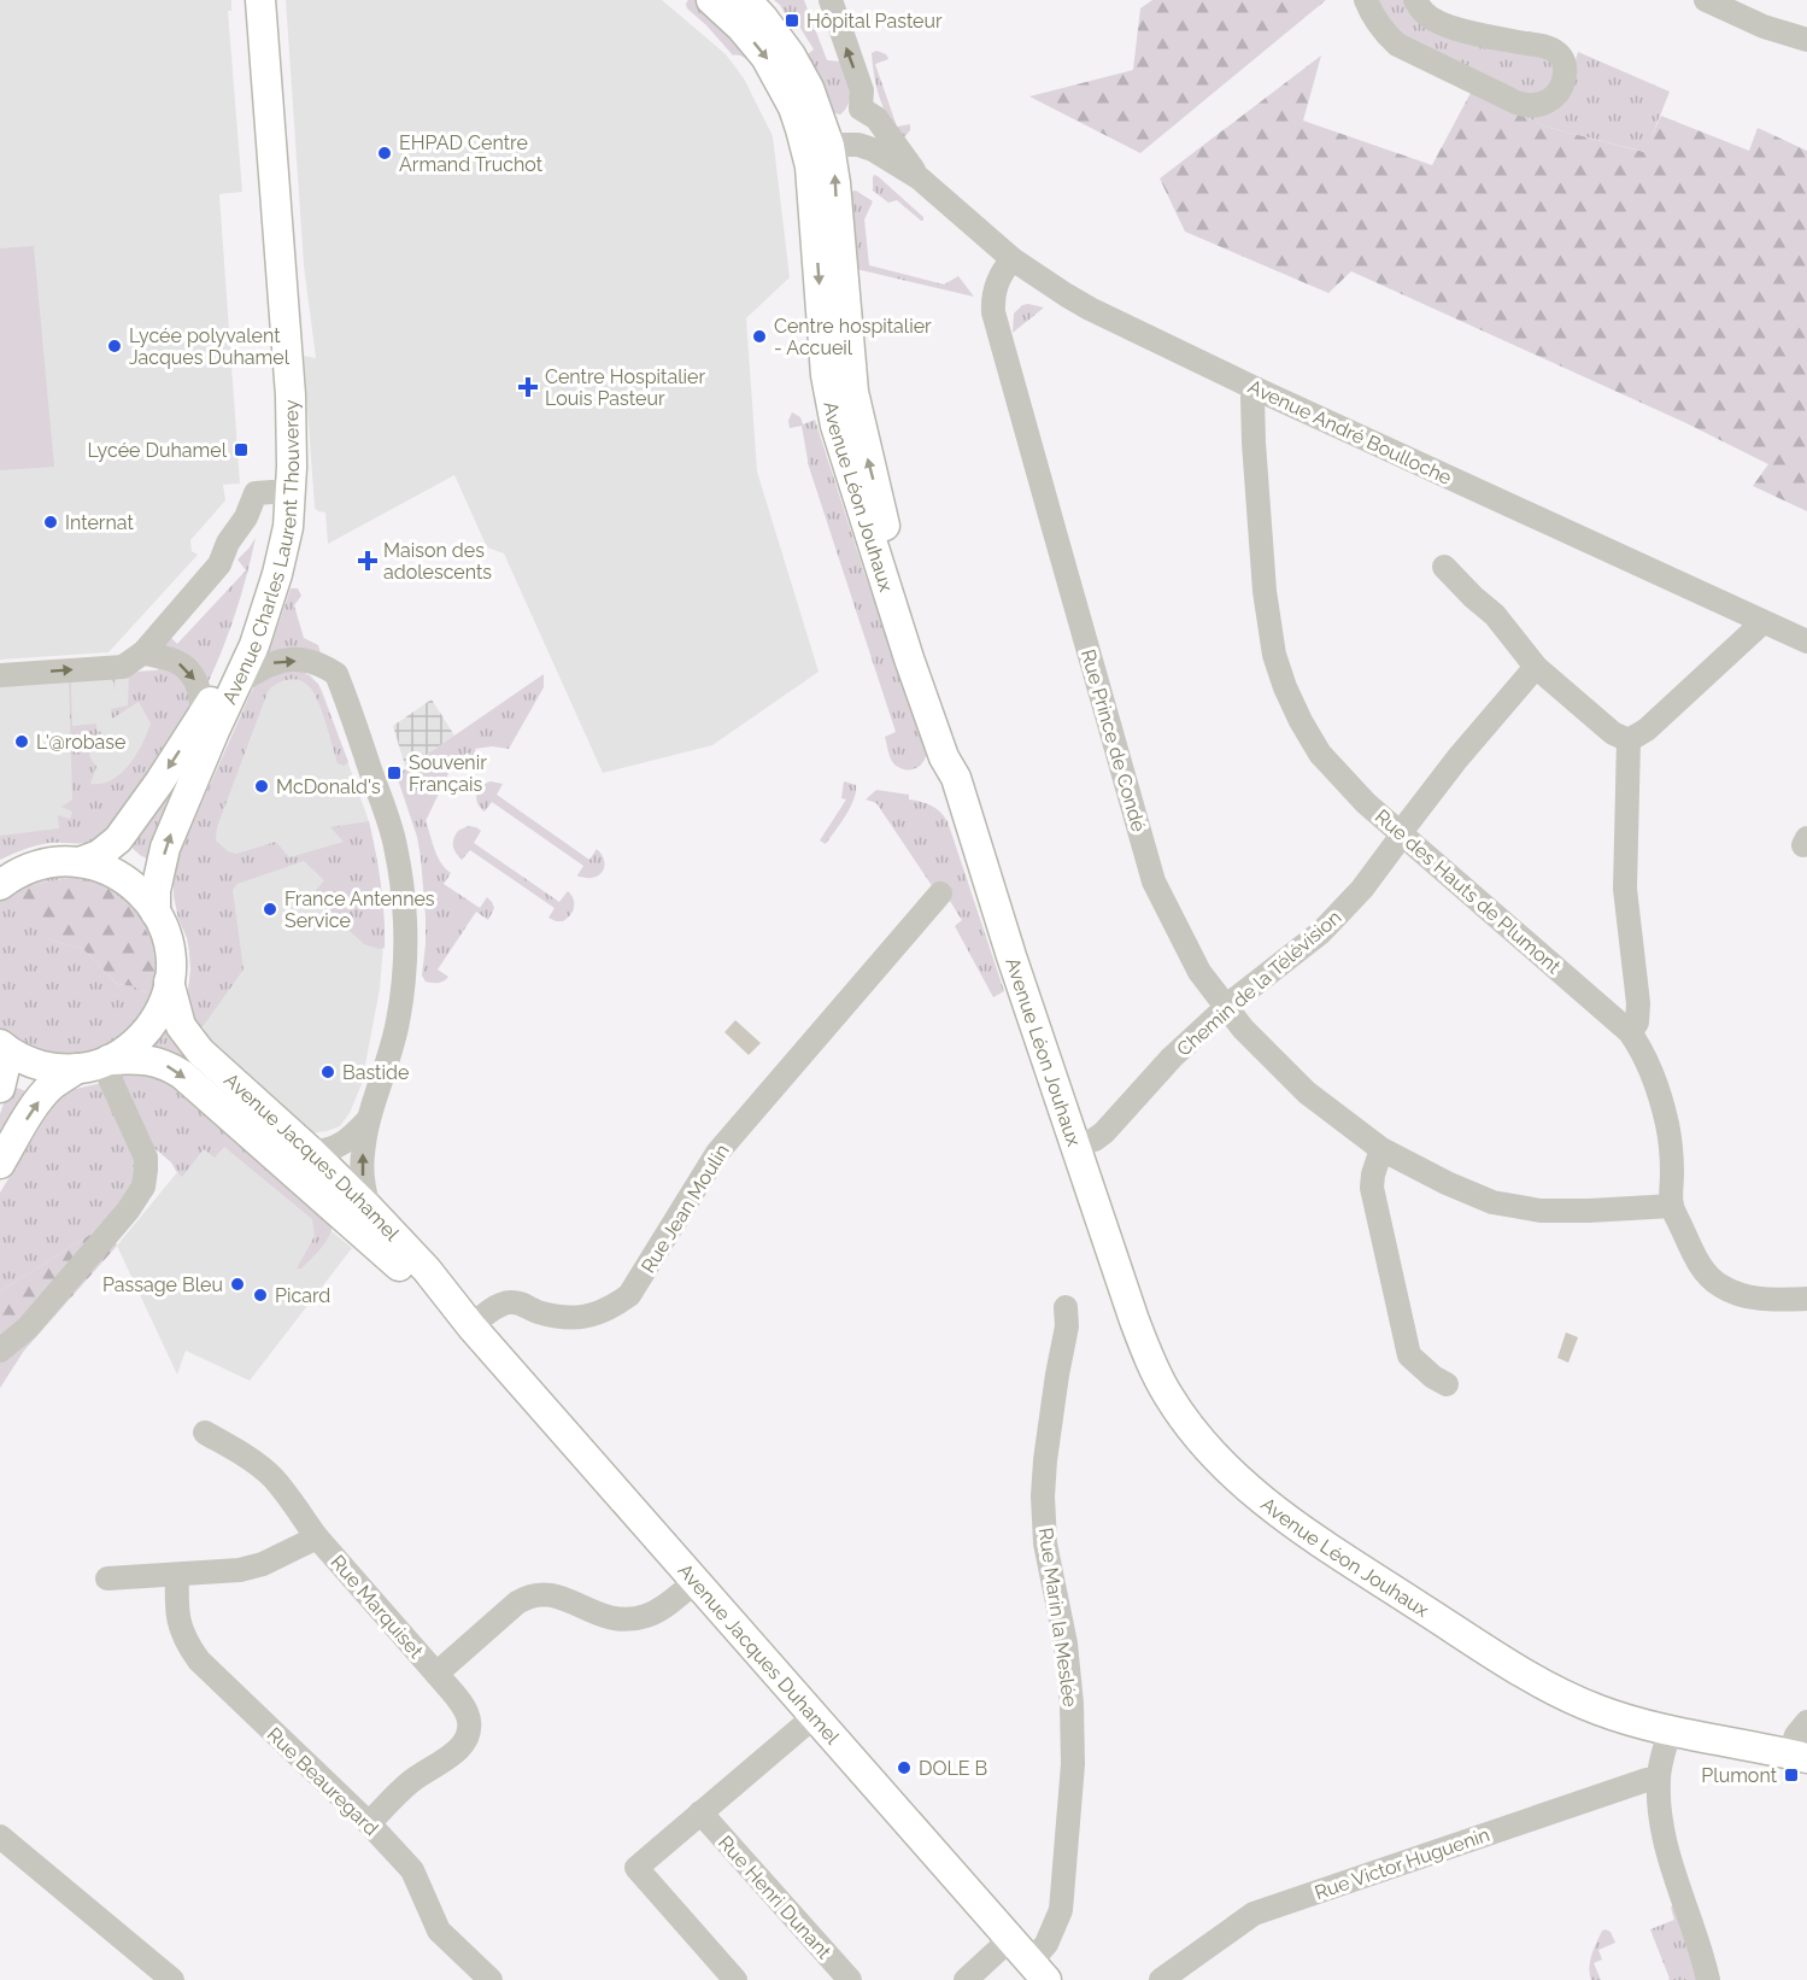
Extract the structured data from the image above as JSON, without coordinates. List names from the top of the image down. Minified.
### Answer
{"streets":{"main road":["Avenue Léon Jouhaux","Avenue Charles Laurent Thouverey","Avenue Jacques Duhamel"],"street":["Avenue André Boulloche","Rue Prince de Condé","Rue des Hauts de Plumont","Chemin de la Télévision","Rue Jean Moulin","Rue Marquiset","Rue Marin la Meslée","Rue Beauregard","Rue Victor Huguenin","Rue Henri Dunant"]},"crossings":[["Avenue André Boulloche","Rue Prince de Condé"],["Avenue André Boulloche","Rue des Hauts de Plumont"],["Avenue Léon Jouhaux","Chemin de la Télévision"],["Rue Prince de Condé","Rue des Hauts de Plumont"],["Rue Prince de Condé","Chemin de la Télévision"],["Rue des Hauts de Plumont","Chemin de la Télévision"],["Avenue Jacques Duhamel","Rue Jean Moulin"],["Avenue Jacques Duhamel","Rue Marquiset"],["Avenue Jacques Duhamel","Rue Marin la Meslée"],["Rue Marquiset","Rue Beauregard"]],"places":{"transit":["Hôpital Pasteur","Lycée Duhamel","Souvenir Français","Plumont"],"other":["EHPAD Centre Armand Truchot","Centre hospitalier - Accueil","Lycée polyvalent Jacques Duhamel","Internat","L'@robase","McDonald's","France Antennes Service","Bastide","Passage Bleu","Picard","DOLE B"],"health":["Centre Hospitalier Louis Pasteur","Maison des adolescents"]}}
